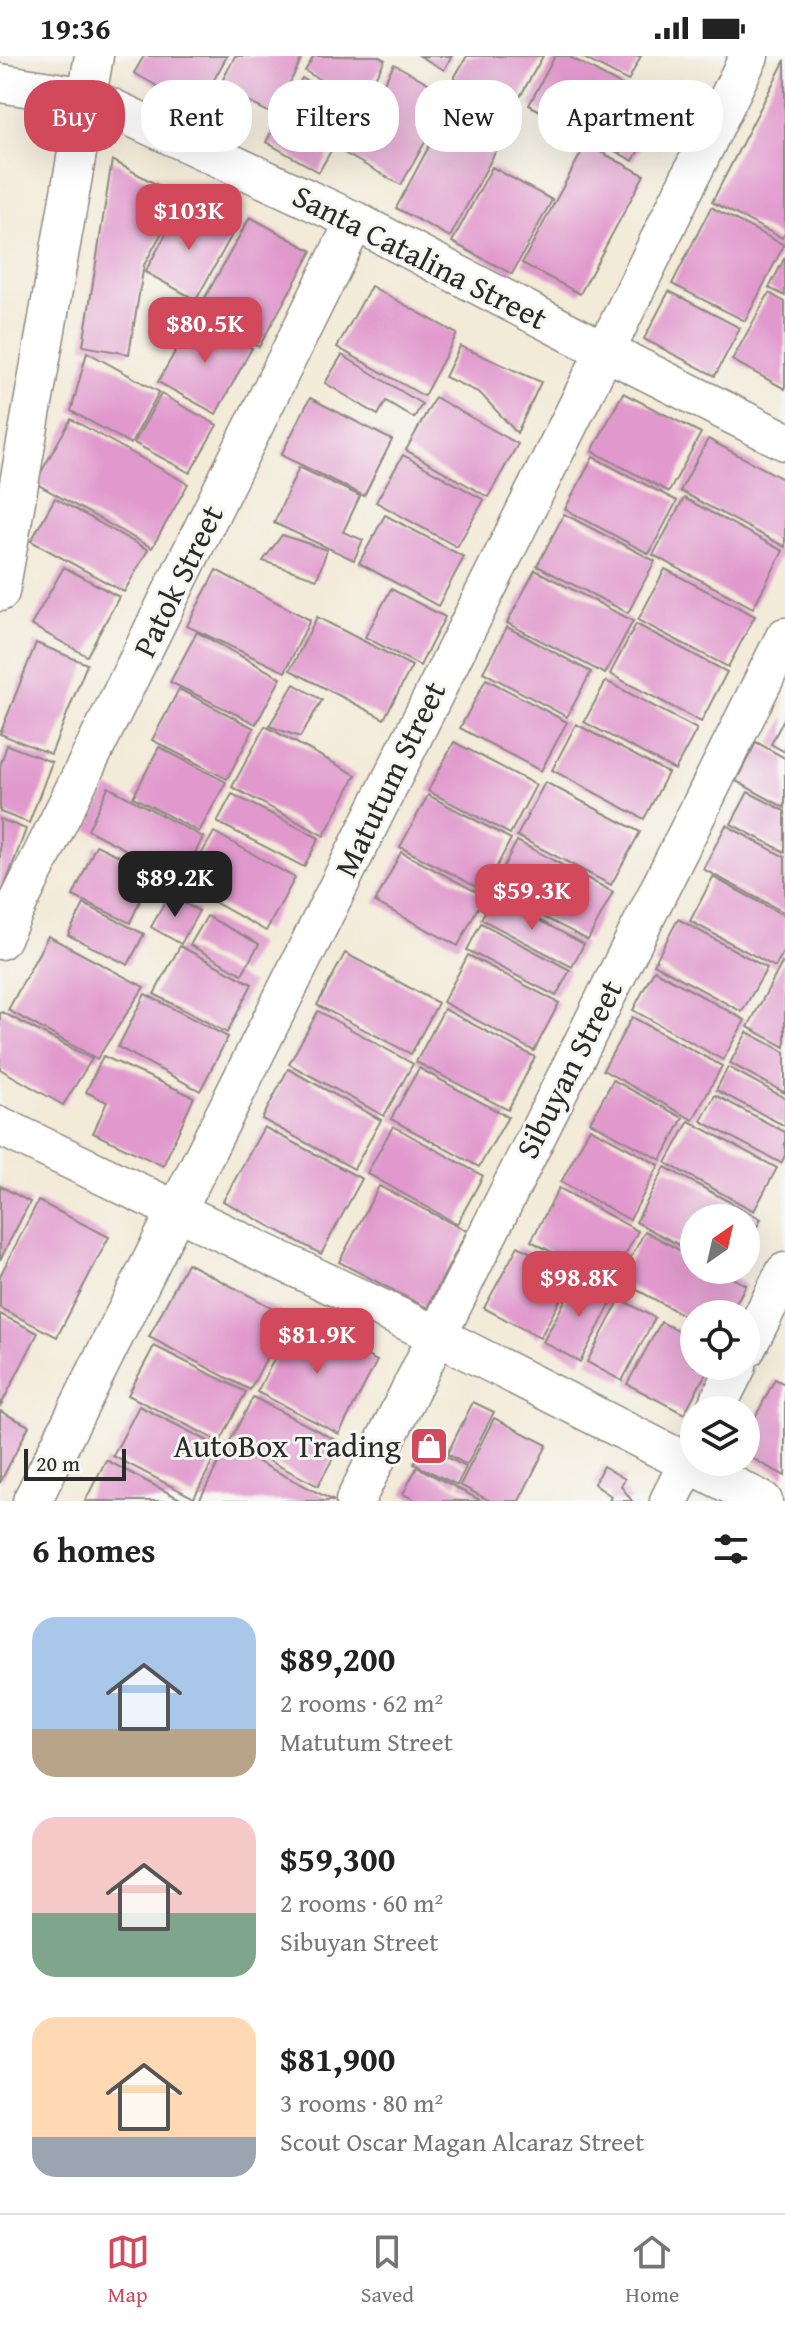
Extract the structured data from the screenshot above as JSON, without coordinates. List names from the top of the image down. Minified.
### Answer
{"streets":{"street":["Santa Catalina Street","Patok Street","Matutum Street","Sibuyan Street"]},"crossings":[["Santa Catalina Street","Patok Street"],["Santa Catalina Street","Matutum Street"]],"places":{"shop":["AutoBox Trading"]},"scale_bar":"20 m","north":"top right","page":{"status":"19:36","chip":["Buy","Rent","Filters","New","Apartment"],"price":["$103K","$80.5K","$89.2K","$59.3K","$98.8K","$81.9K"],"scale":"20 m","heading":"6 homes","list":[{"name":"$89,200","note":"2 rooms · 62 m² · Matutum Street"},{"name":"$59,300","note":"2 rooms · 60 m² · Sibuyan Street"},{"name":"$81,900","note":"3 rooms · 80 m² · Scout Oscar Magan Alcaraz Street"}],"tabs":["Map","Saved","Home"]}}
